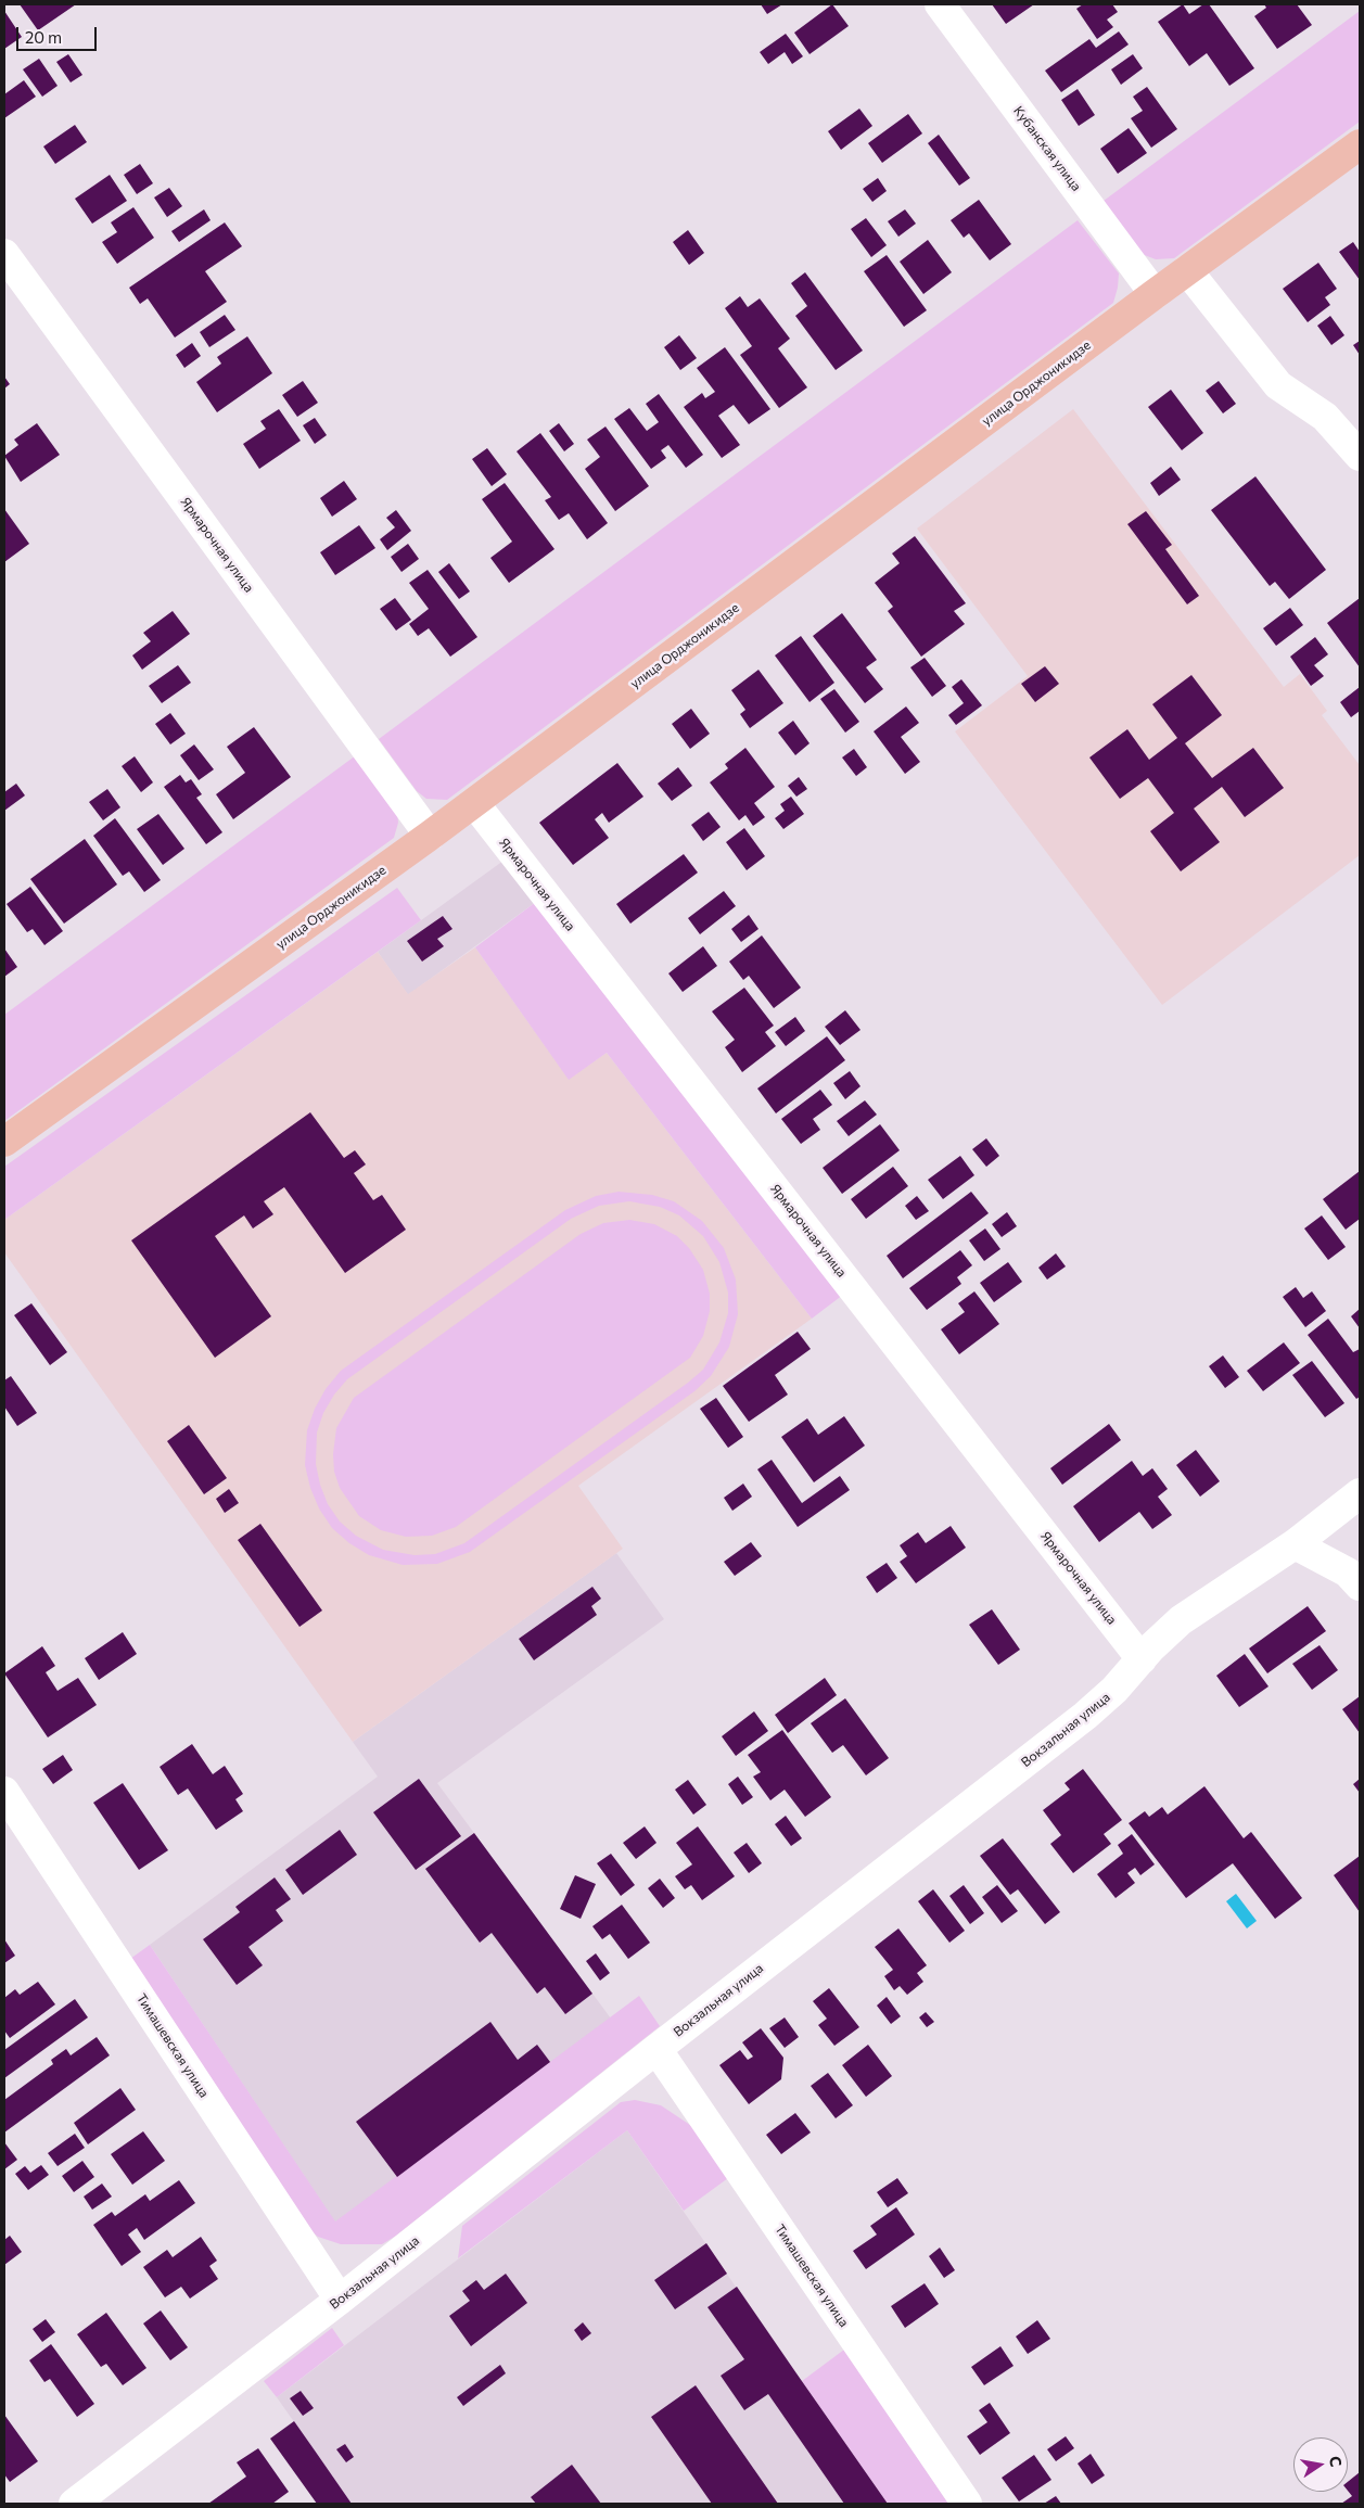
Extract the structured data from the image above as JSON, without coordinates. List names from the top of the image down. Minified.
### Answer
{"streets":{"main road":["улица Орджоникидзе"],"street":["Кубанская улица","Ярмарочная улица","Вокзальная улица","Тимашевская улица"]},"crossings":[["Кубанская улица","улица Орджоникидзе"],["улица Орджоникидзе","Ярмарочная улица"],["Ярмарочная улица","Вокзальная улица"],["Вокзальная улица","Тимашевская улица"]],"scale_bar":"20 m","north":"right"}
